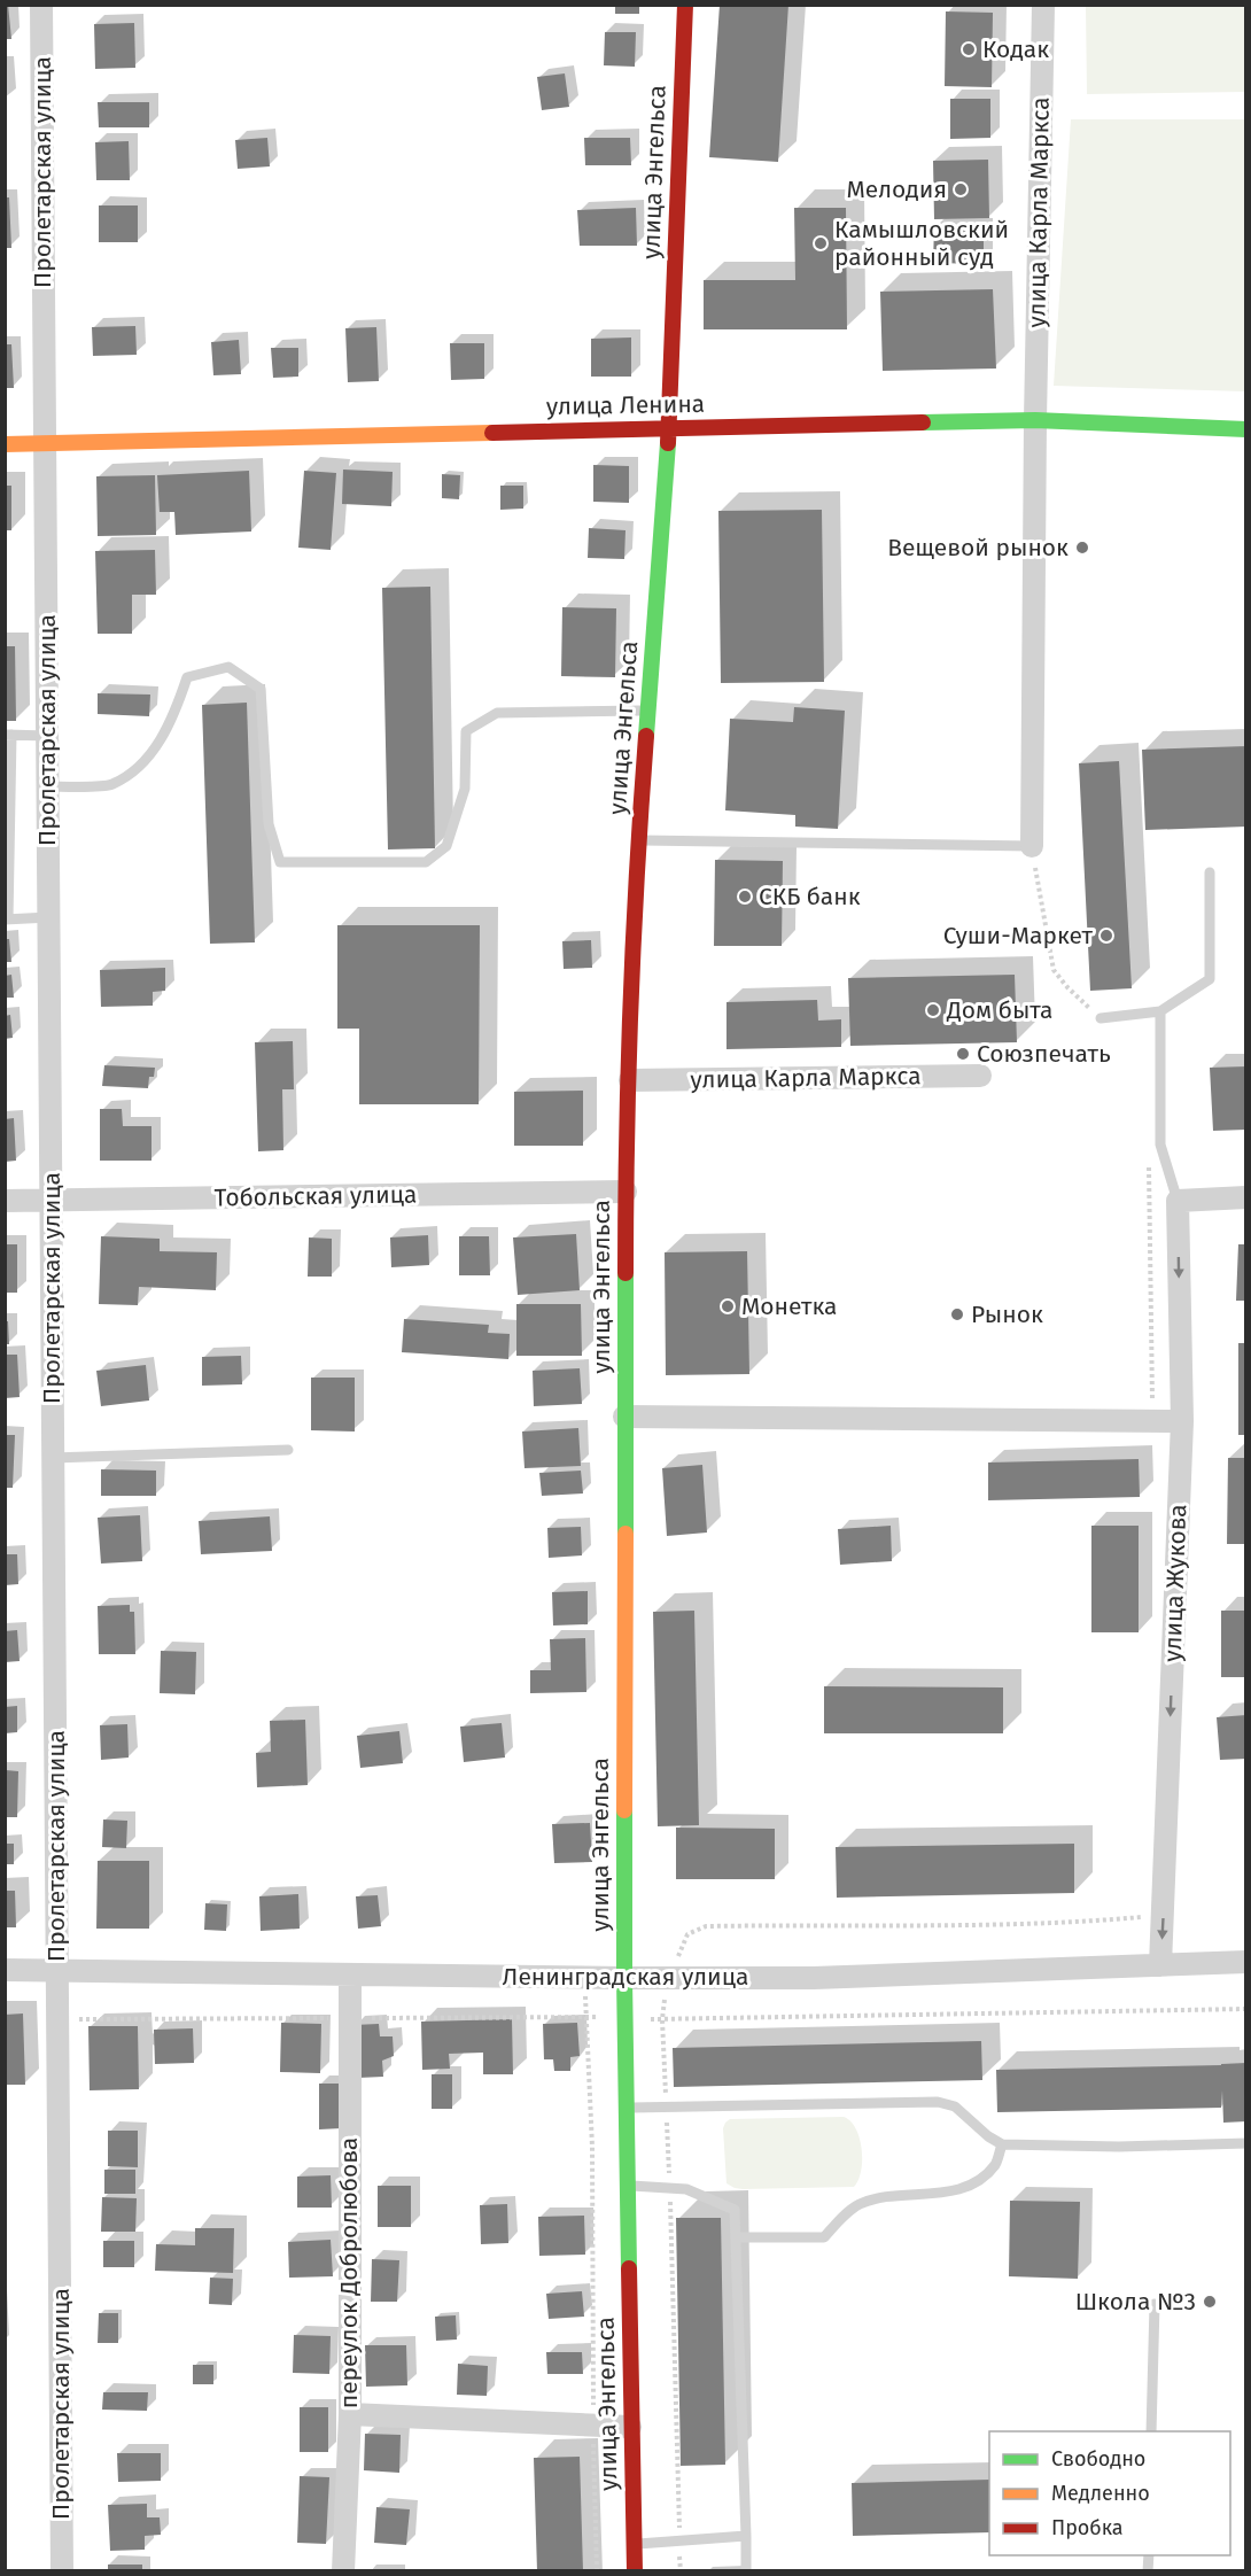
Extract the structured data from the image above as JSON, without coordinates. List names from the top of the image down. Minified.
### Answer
{"streets":{"main road":["улица Энгельса","улица Ленина"],"street":["Пролетарская улица","улица Карла Маркса","Тобольская улица","улица Жукова","Ленинградская улица","переулок Добролюбова"]},"crossings":[["Пролетарская улица","улица Ленина"],["Пролетарская улица","Тобольская улица"],["Пролетарская улица","Ленинградская улица"],["улица Энгельса","улица Карла Маркса"],["улица Энгельса","улица Ленина"],["улица Энгельса","Тобольская улица"],["улица Энгельса","Ленинградская улица"],["улица Карла Маркса","улица Ленина"],["улица Жукова","Ленинградская улица"],["Ленинградская улица","переулок Добролюбова"]],"one_way":["улица Жукова"],"places":["Кодак","Мелодия","Камышловский районный суд","Вещевой рынок","СКБ банк","Суши-Маркет","Дом быта","Союзпечать","Монетка","Рынок","Школа №3"],"legend":["Свободно","Медленно","Пробка"]}
